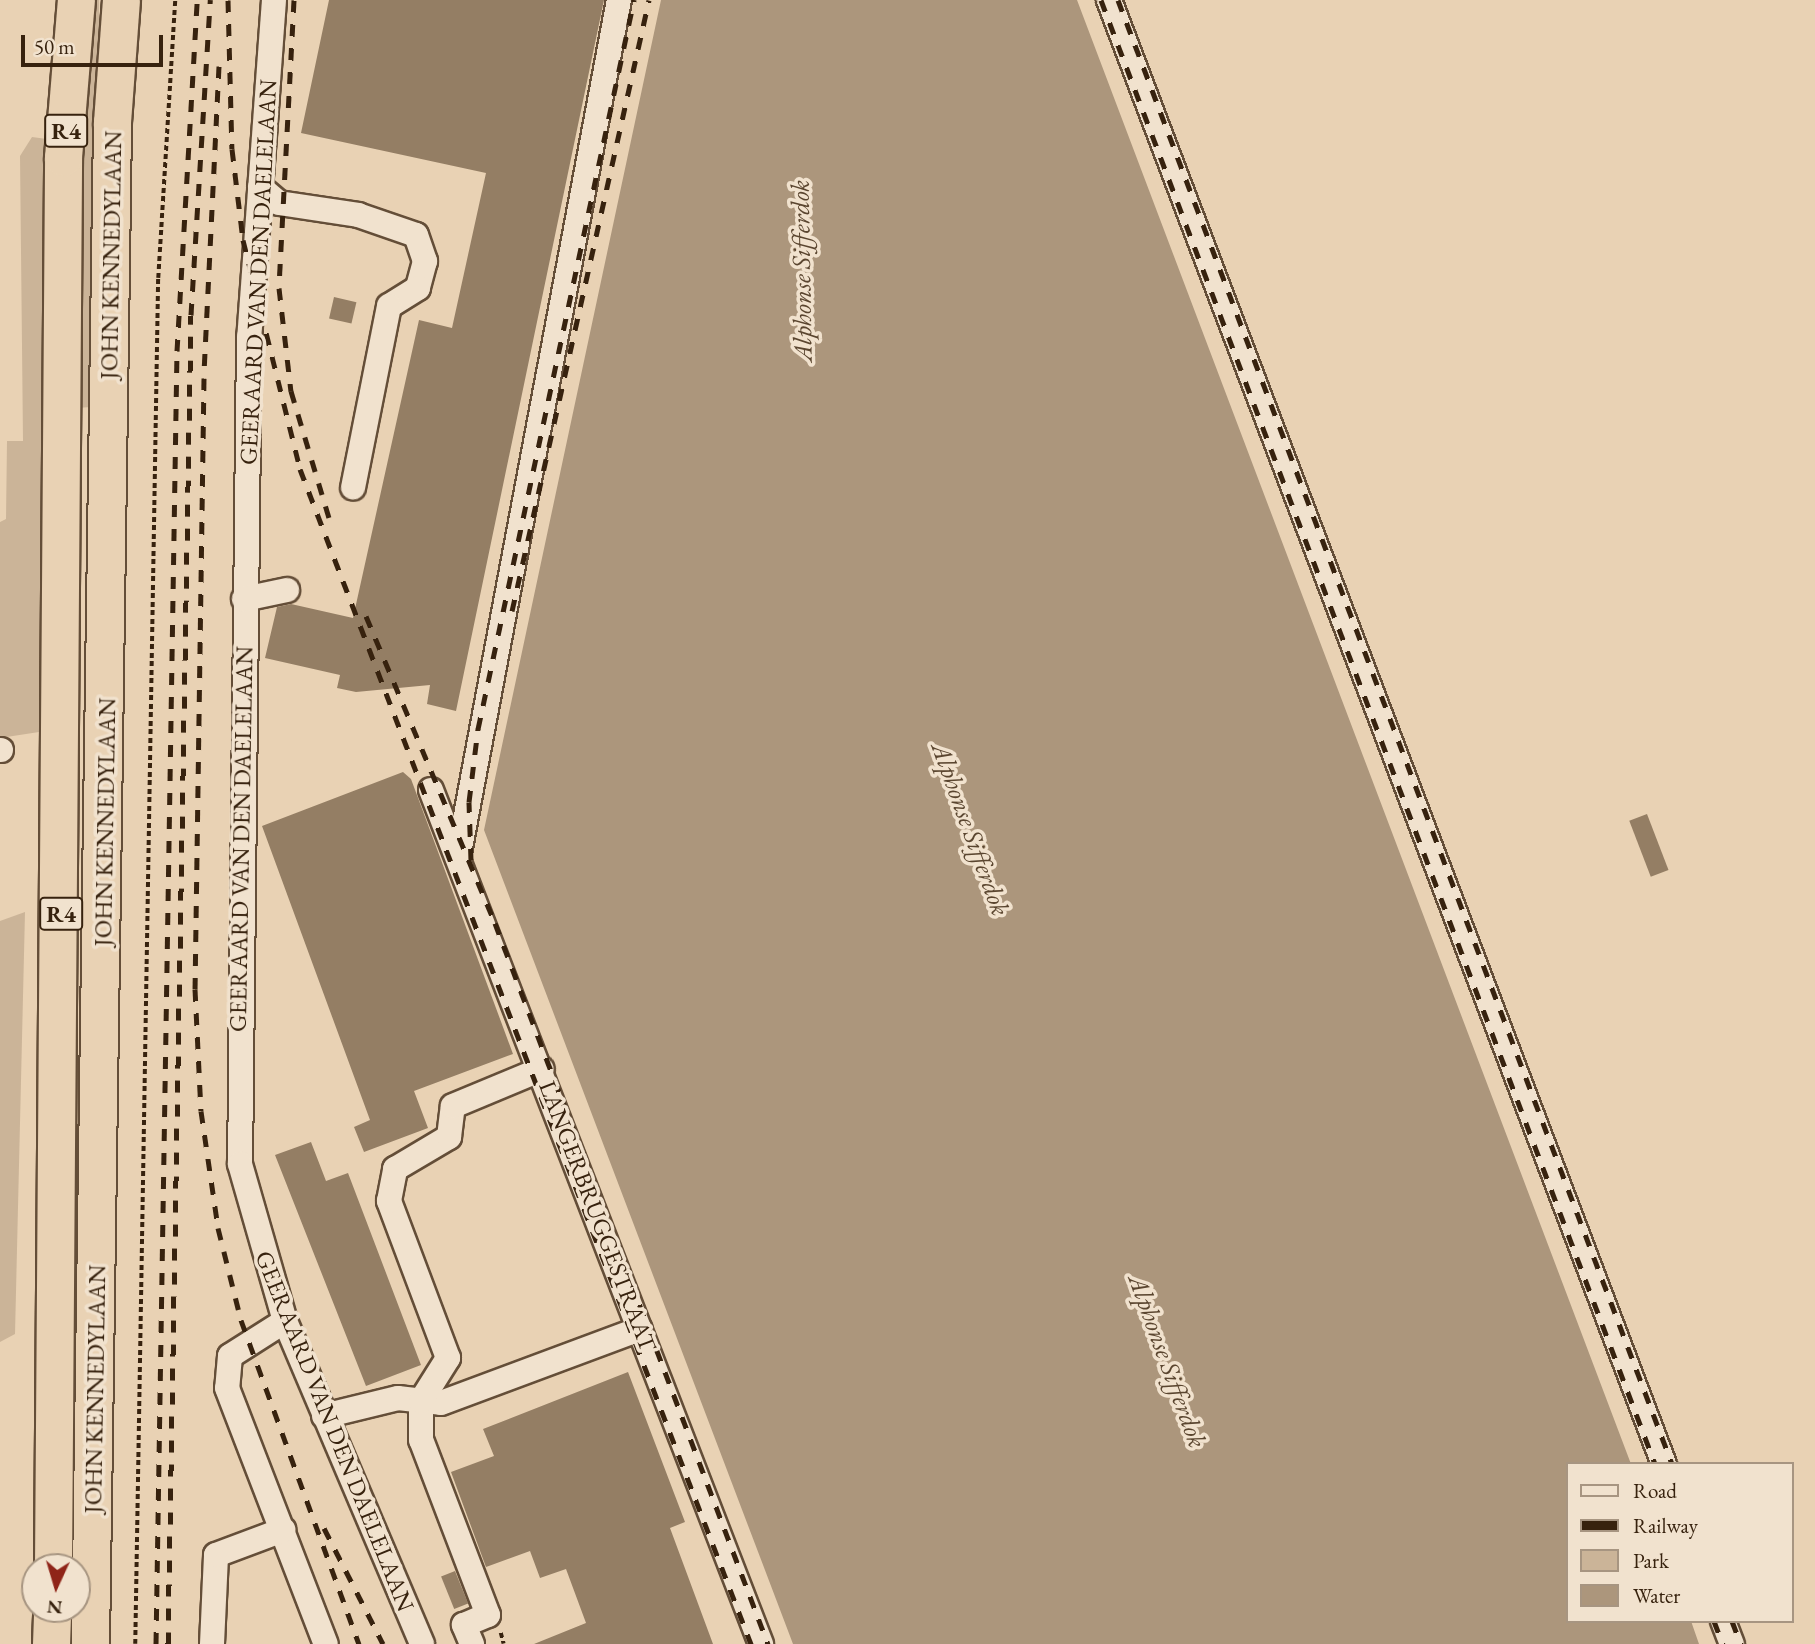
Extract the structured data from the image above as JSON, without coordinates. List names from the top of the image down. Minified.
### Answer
{"streets":{"highway":["R4","JOHN KENNEDYLAAN"],"street":["GEERAARD VAN DEN DAELELAAN","LANGERBRUGGESTRAAT"]},"water":["Alphonse Sifferdok"],"legend":["Road","Railway","Park","Water"],"scale_bar":"50 m","north":"bottom"}
